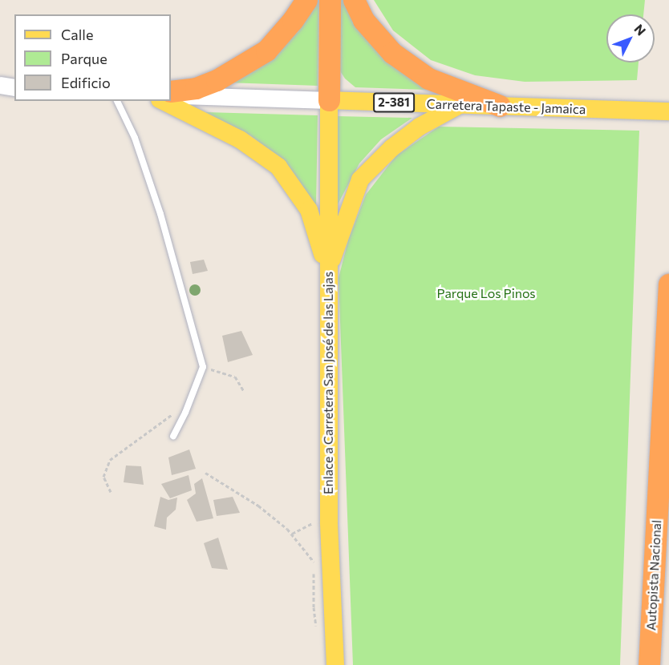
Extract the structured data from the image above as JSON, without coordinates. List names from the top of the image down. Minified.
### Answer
{"streets":{"highway":["Autopista Nacional"],"main road":["2-381","Carretera Tapaste - Jamaica","Enlace a Carretera San José de las Lajas"]},"crossings":[["Carretera Tapaste - Jamaica","Enlace a Carretera San José de las Lajas"]],"parks":["Parque Los Pinos"],"legend":["Calle","Parque","Edificio"],"north":"top right"}
